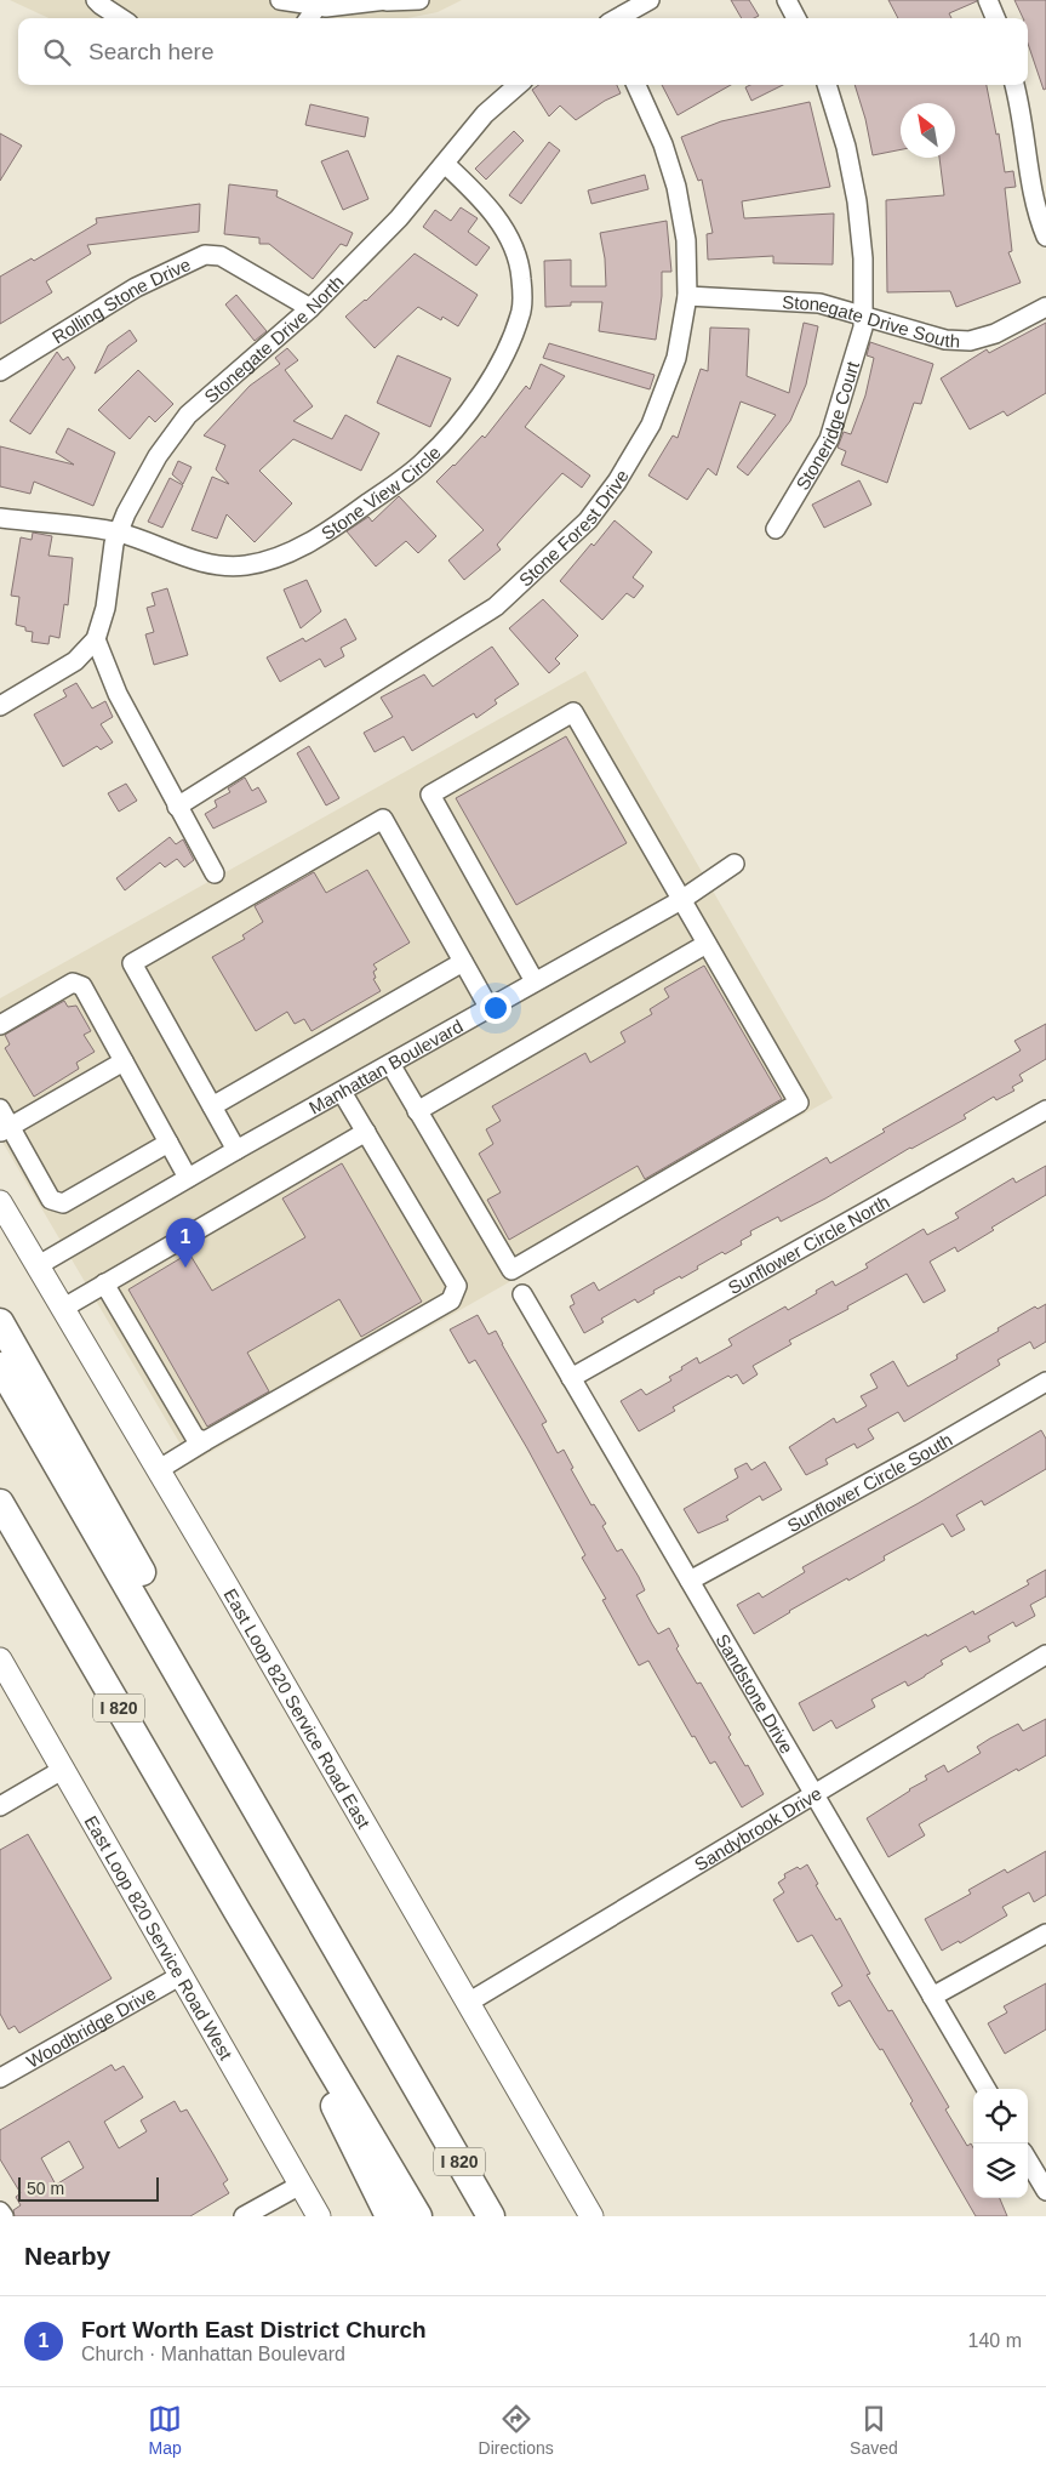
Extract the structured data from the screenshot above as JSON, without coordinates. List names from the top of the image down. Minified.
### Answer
{"streets":{"highway":["I 820"],"main road":["East Loop 820 Service Road East","East Loop 820 Service Road West"],"street":["Rolling Stone Drive","Stonegate Drive South","Stonegate Drive North","Stoneridge Court","Stone View Circle","Stone Forest Drive","Manhattan Boulevard","Sunflower Circle North","Sunflower Circle South","Sandstone Drive","Sandybrook Drive","Woodbridge Drive"]},"crossings":[["Rolling Stone Drive","Stonegate Drive North"],["Stonegate Drive South","Stoneridge Court"],["Stonegate Drive South","Stone Forest Drive"],["Stonegate Drive North","Stone View Circle"],["Manhattan Boulevard","East Loop 820 Service Road East"],["Sunflower Circle North","Sandstone Drive"],["Sunflower Circle South","Sandstone Drive"],["Sandstone Drive","Sandybrook Drive"],["East Loop 820 Service Road East","Sandybrook Drive"],["East Loop 820 Service Road West","Woodbridge Drive"]],"scale_bar":"50 m","north":"top left","page":{"search":"Search here","pins":"1","scale":"50 m","heading":"Nearby","list":[{"mark":"1","name":"Fort Worth East District Church","note":"Church · Manhattan Boulevard","value":"140 m"}],"nav":["Map","Directions","Saved"]}}
